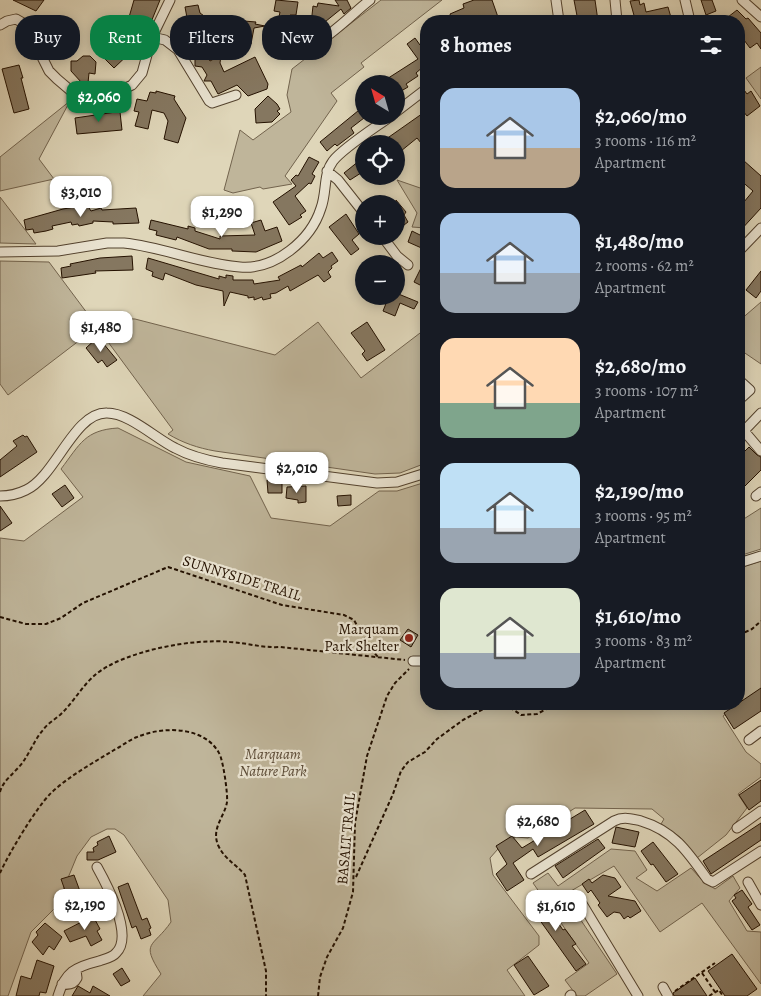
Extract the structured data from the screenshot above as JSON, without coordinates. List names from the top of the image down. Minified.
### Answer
{"streets":{"path":["SUNNYSIDE TRAIL","BASALT TRAIL"]},"parks":["Marquam Nature Park"],"places":["Marquam Park Shelter"],"north":"top left","page":{"chip":["Buy","Rent","Filters","New"],"heading":"8 homes","map_buttons":["+","−"],"list":[{"name":"$2,060/mo","note":"3 rooms · 116 m² · Apartment"},{"name":"$1,480/mo","note":"2 rooms · 62 m² · Apartment"},{"name":"$2,680/mo","note":"3 rooms · 107 m² · Apartment"},{"name":"$2,190/mo","note":"3 rooms · 95 m² · Apartment"},{"name":"$1,610/mo","note":"3 rooms · 83 m² · Apartment"}],"price":["$2,060","$3,010","$1,290","$1,480","$2,010","$2,680","$2,190","$1,610"]}}
